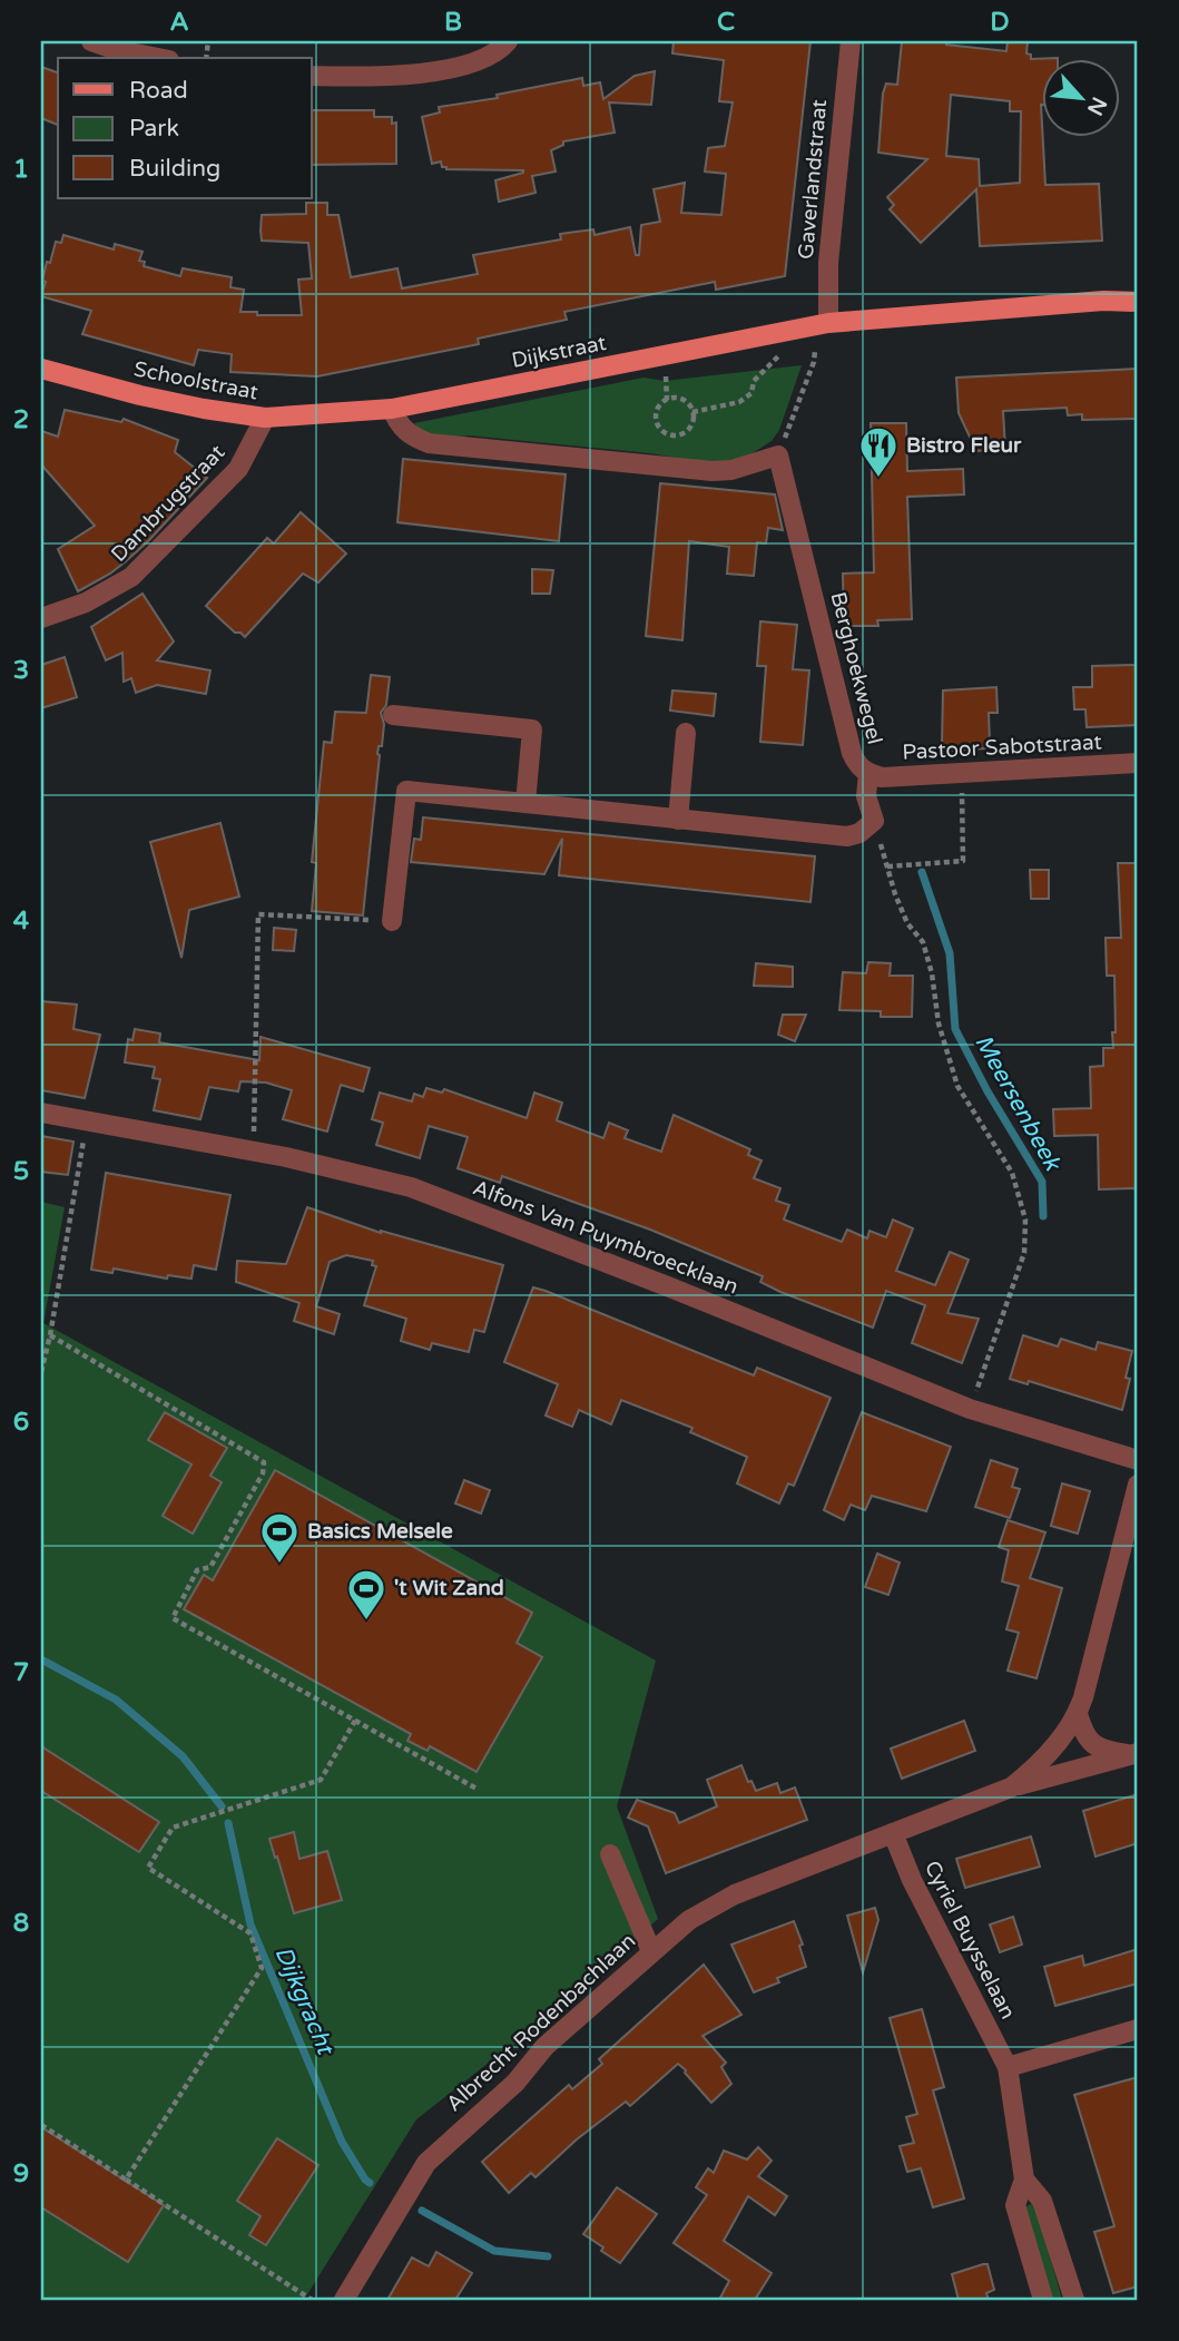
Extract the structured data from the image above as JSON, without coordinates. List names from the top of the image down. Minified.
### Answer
{"streets":{"main road":["Dijkstraat","Schoolstraat"],"street":["Gaverlandstraat","Dambrugstraat","Berghoekwegel","Pastoor Sabotstraat","Alfons Van Puymbroecklaan","Cyriel Buysselaan","Albrecht Rodenbachlaan"]},"crossings":[["Gaverlandstraat","Dijkstraat"],["Dijkstraat","Schoolstraat"],["Schoolstraat","Dambrugstraat"],["Berghoekwegel","Pastoor Sabotstraat"],["Cyriel Buysselaan","Albrecht Rodenbachlaan"]],"water":["Meersenbeek","Dijkgracht"],"places":{"restaurant":["Bistro Fleur"],"sports":["Basics Melsele","'t Wit Zand"]},"legend":["Road","Park","Building"],"north":"bottom right","grid":{"columns":["A","B","C","D"],"rows":["1","2","3","4","5","6","7","8","9"]}}
